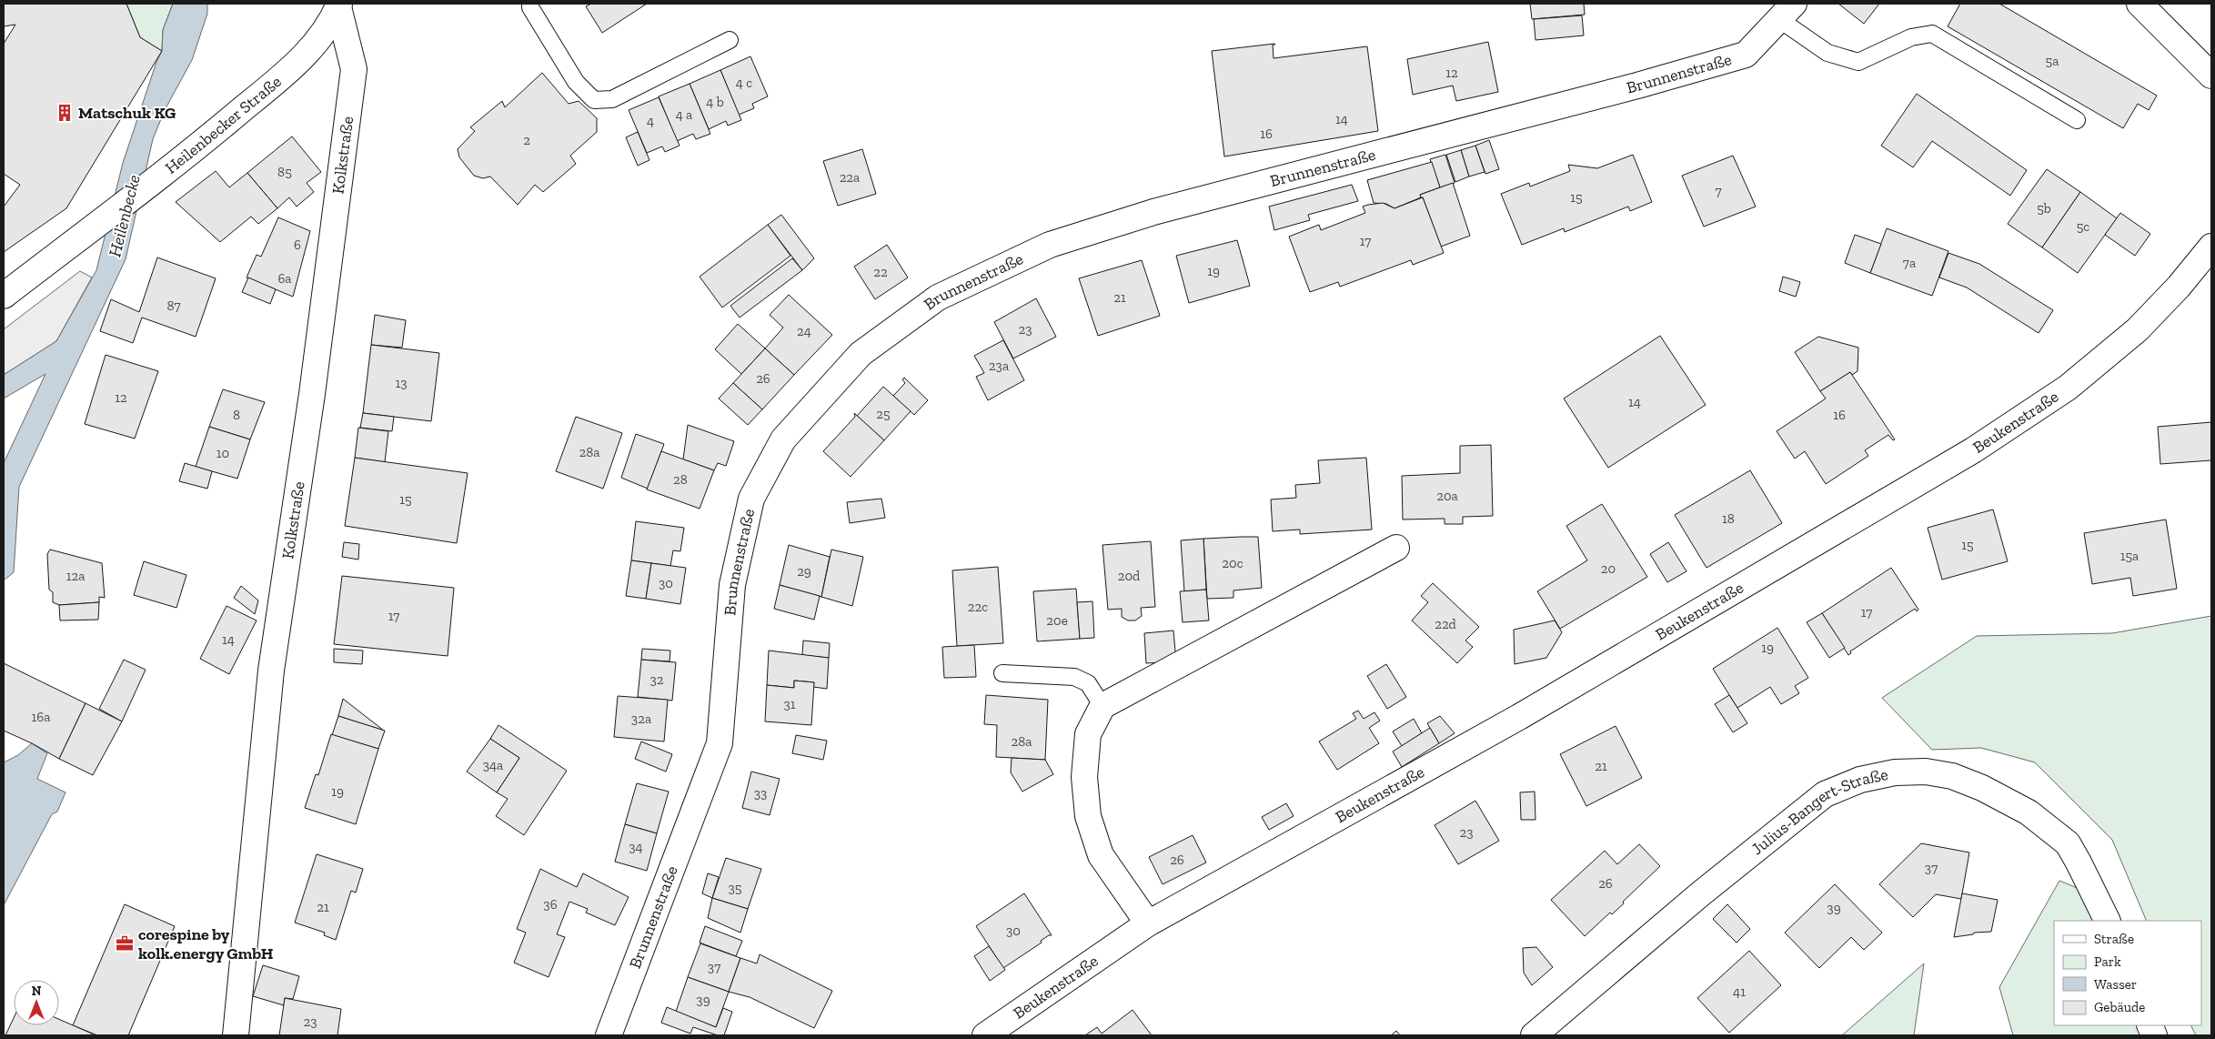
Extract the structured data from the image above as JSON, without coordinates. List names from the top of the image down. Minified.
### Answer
{"streets":{"street":["Brunnenstraße","Heilenbecker Straße","Kolkstraße","Beukenstraße","Julius-Bangert-Straße"]},"crossings":[["Heilenbecker Straße","Kolkstraße"]],"water":["Heilenbecke"],"places":{"building":["Matschuk KG"],"office":["corespine by kolk.energy GmbH"]},"house_numbers":["5a","12","4 c","4 b","4 a","14","4","16","2","85","22a","7","15","5b","5c","17","6","7a","19","22","6a","21","87","23","24","23a","26","13","12","14","25","8","16","28a","10","28","20a","15","18","15","15a","20c","20","29","12a","20d","30","22c","17","17","20e","22d","14","19","32","31","16a","32a","28a","34a","21","19","33","23","34","26","37","26","35","36","21","39","30","37","41","39","23"],"legend":["Straße","Park","Wasser","Gebäude"],"north":"top"}
